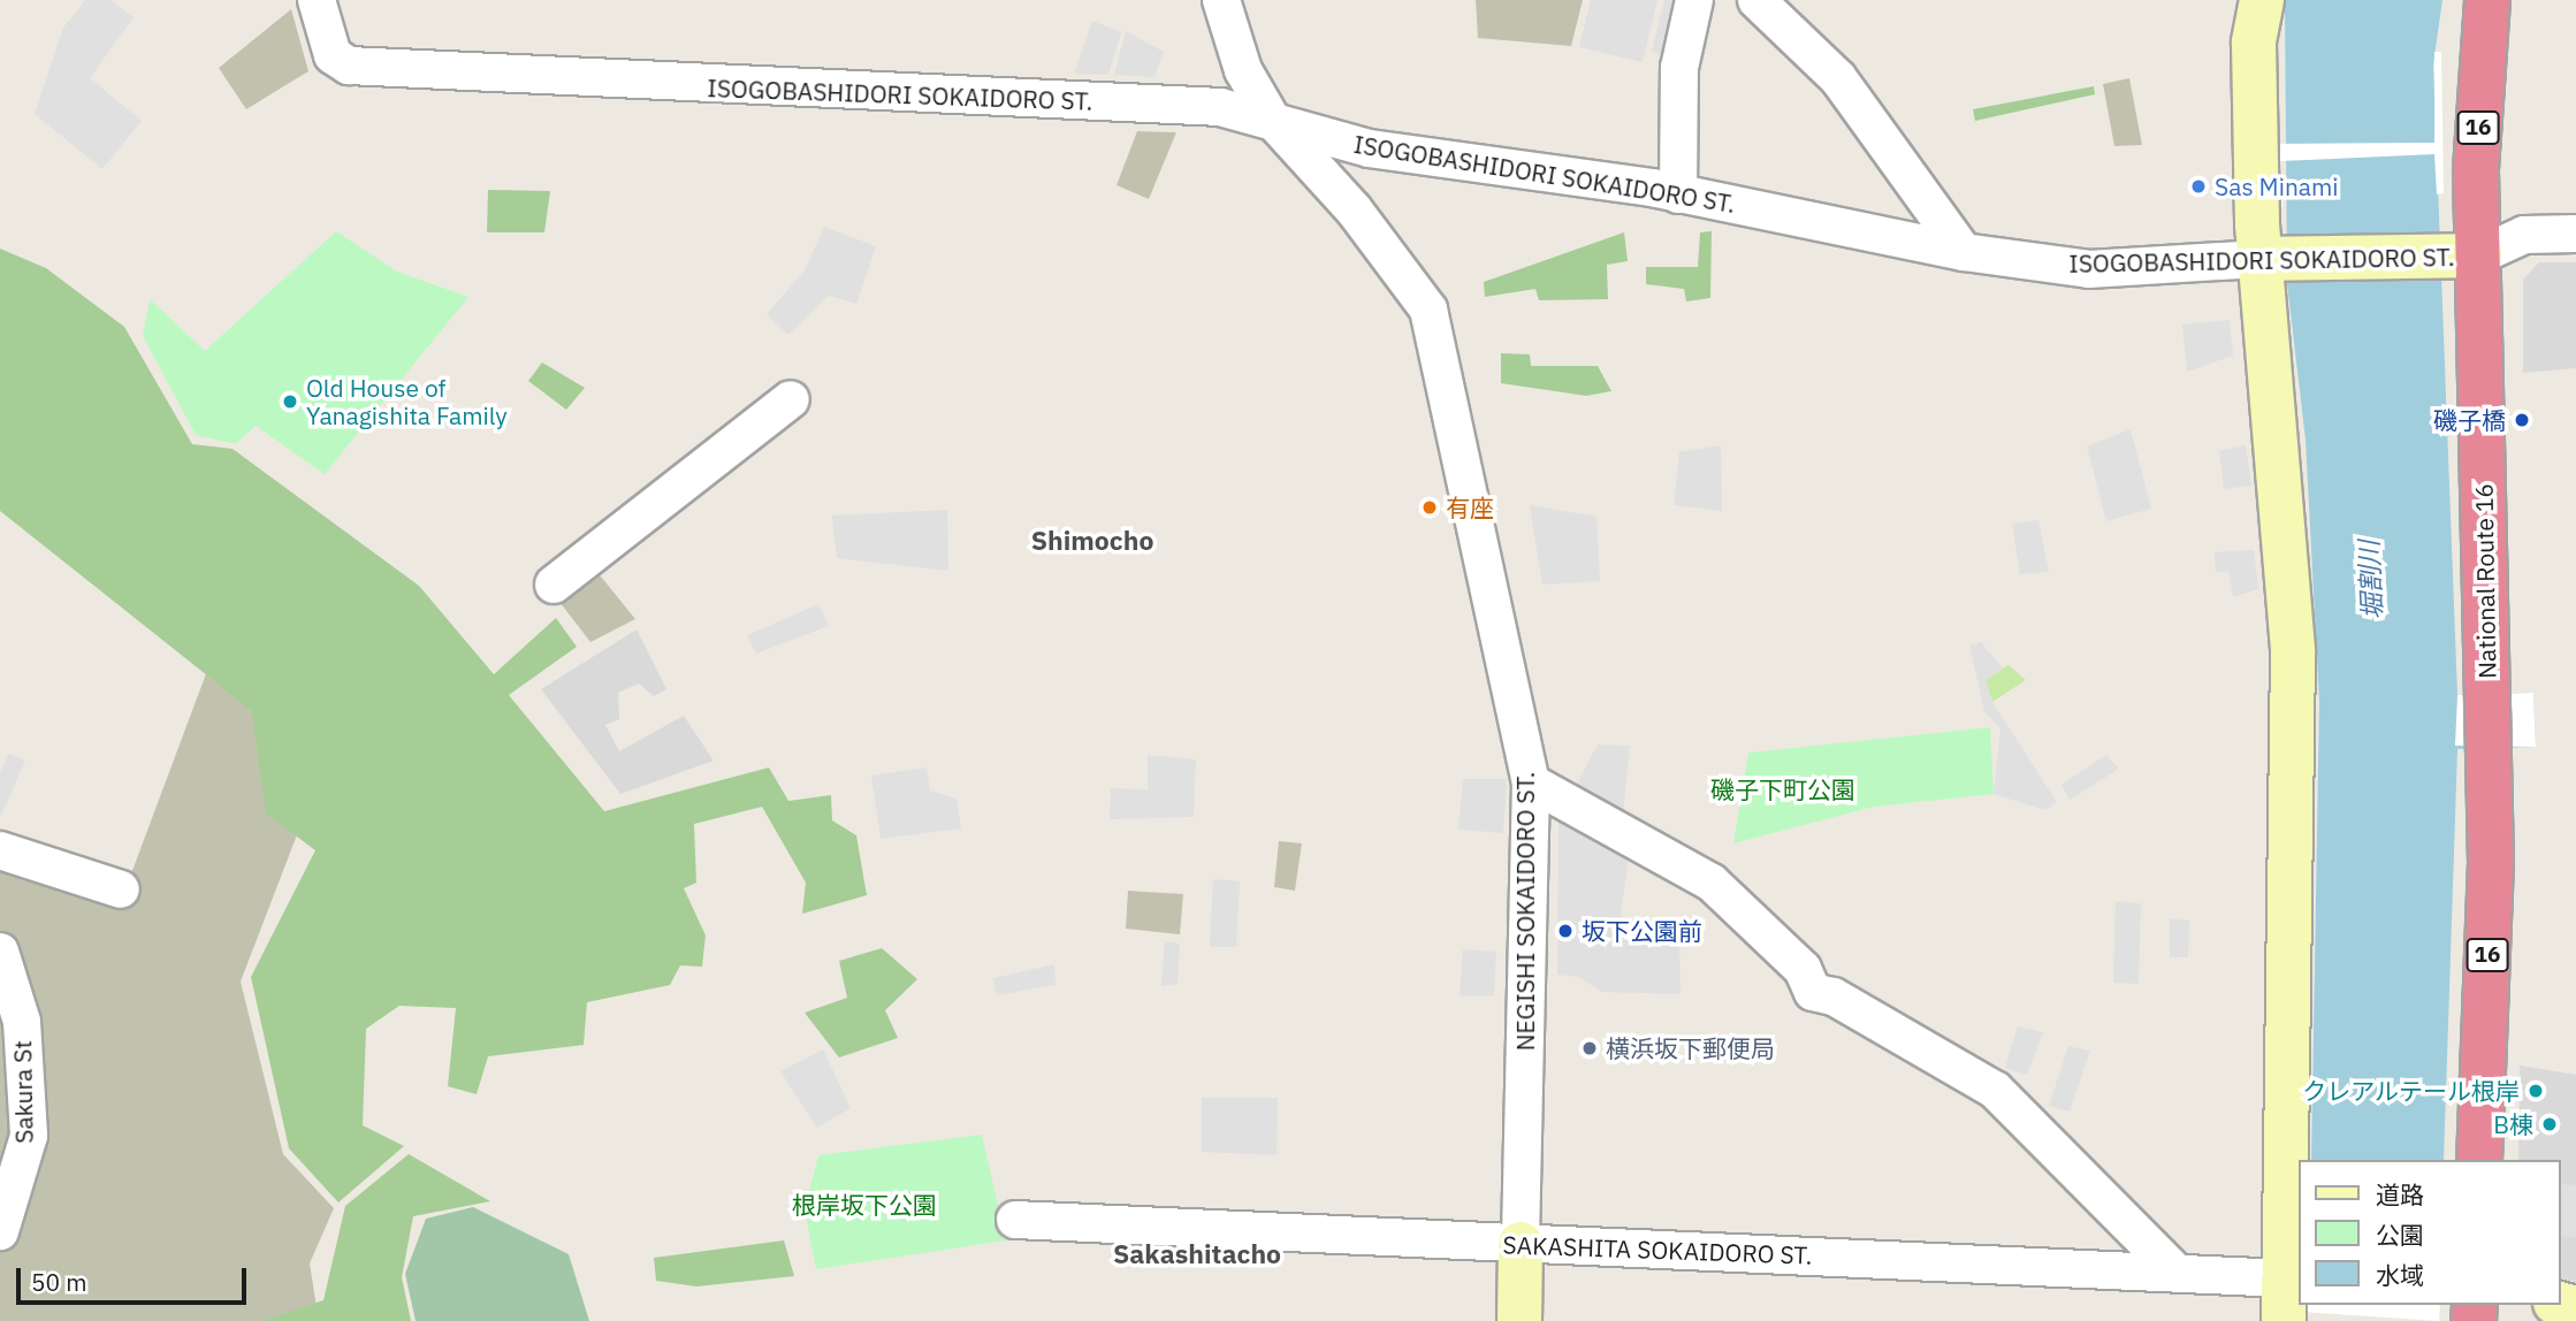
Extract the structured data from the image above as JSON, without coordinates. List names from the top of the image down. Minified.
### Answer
{"streets":{"highway":["16","National Route 16"],"street":["ISOGOBASHIDORI SOKAIDORO ST.","NEGISHI SOKAIDORO ST.","Sakura St","SAKASHITA SOKAIDORO ST."]},"crossings":[["ISOGOBASHIDORI SOKAIDORO ST.","National Route 16"],["ISOGOBASHIDORI SOKAIDORO ST.","NEGISHI SOKAIDORO ST."],["NEGISHI SOKAIDORO ST.","SAKASHITA SOKAIDORO ST."]],"districts":["Shimocho","Sakashitacho"],"water":["堀割川"],"parks":["磯子下町公園","根岸坂下公園"],"places":["Sas Minami","Old House of Yanagishita Family","磯子橋","有座","坂下公園前","横浜坂下郵便局","クレアルテール根岸","B棟"],"legend":["道路","公園","水域"],"scale_bar":"50 m"}
